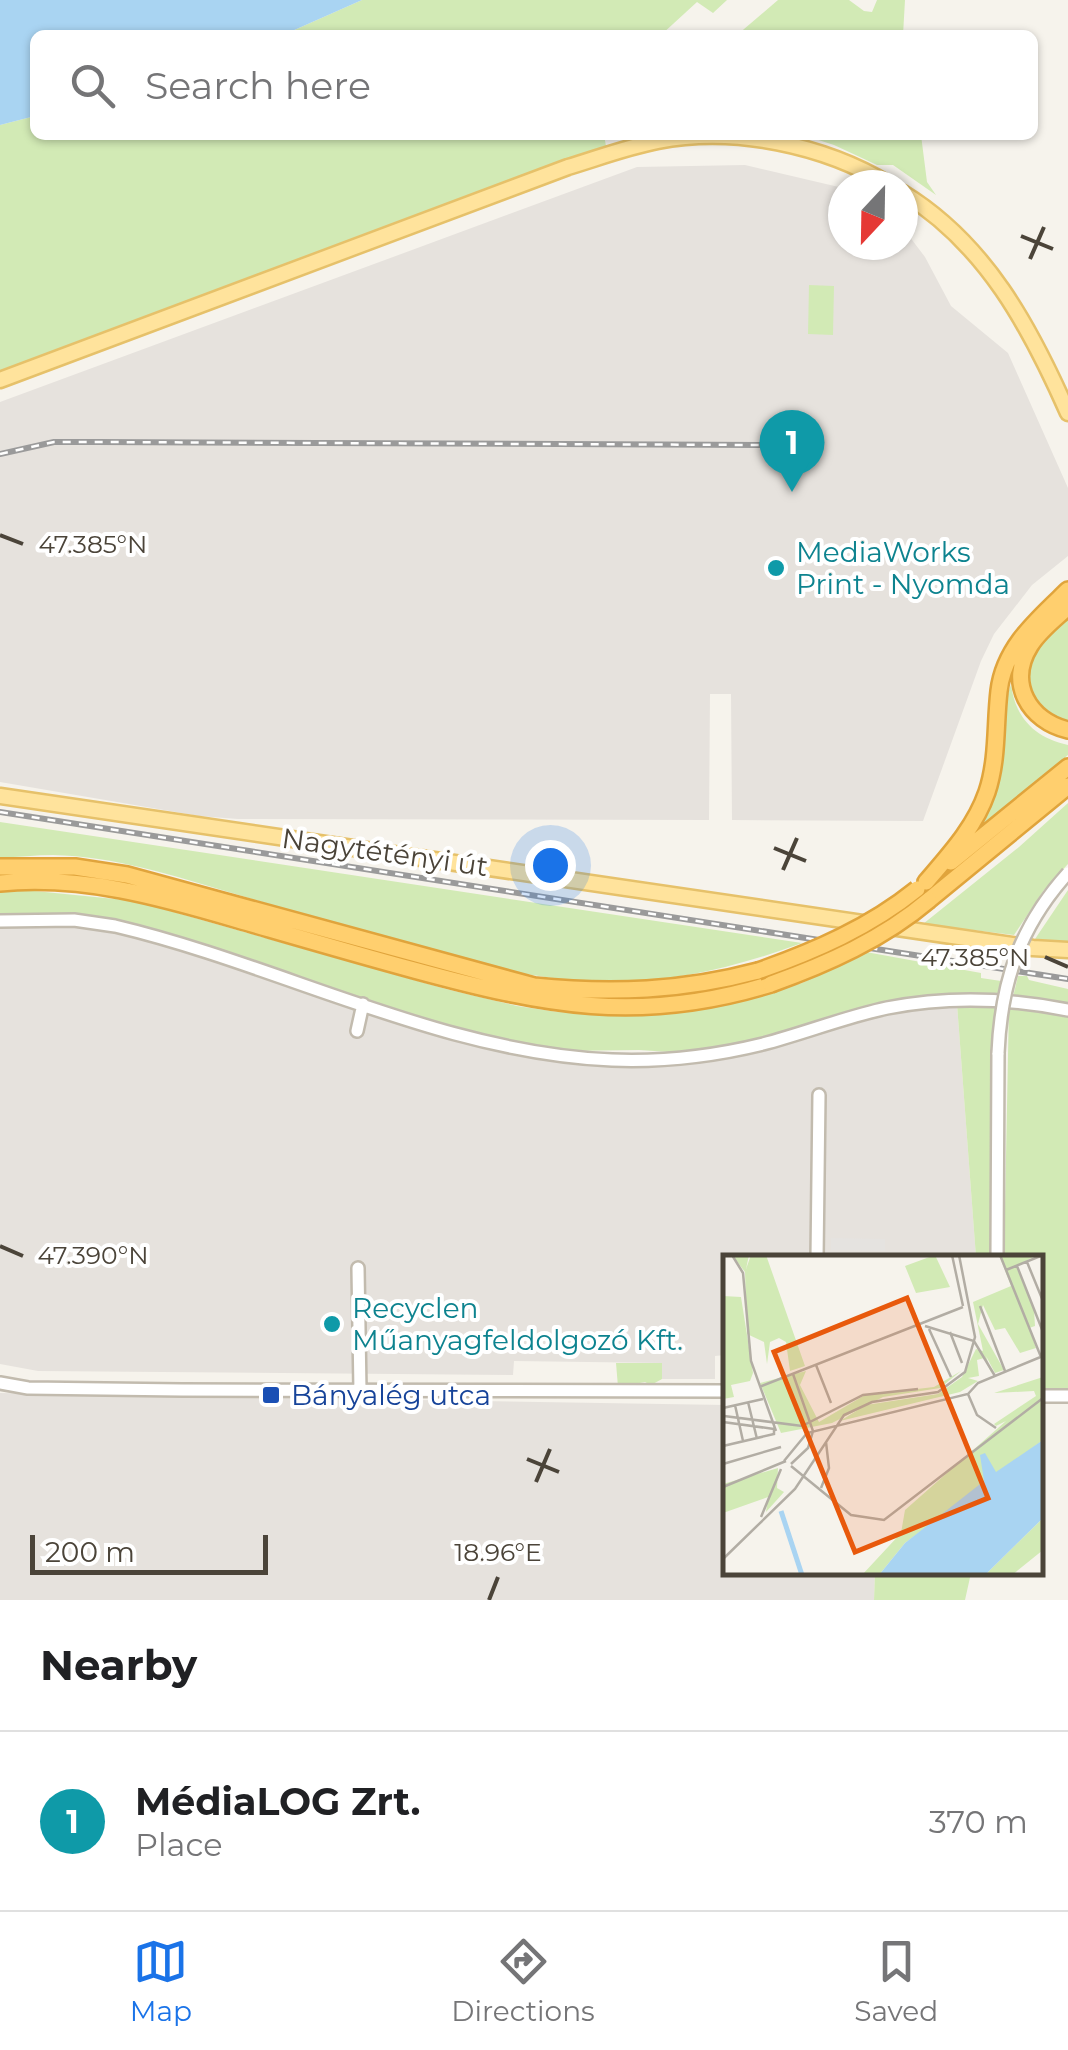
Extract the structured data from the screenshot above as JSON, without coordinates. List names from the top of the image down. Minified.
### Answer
{"streets":{"main road":["Nagytétényi út"]},"places":{"other":["MediaWorks Print - Nyomda","Recyclen Műanyagfeldolgozó Kft."],"transit":["Bányalég utca"]},"scale_bar":"200 m","north":"bottom","page":{"search":"Search here","pins":"1","scale":"200 m","heading":"Nearby","list":[{"mark":"1","name":"MédiaLOG Zrt.","note":"Place","value":"370 m"}],"nav":["Map","Directions","Saved"]},"coordinates":["47.385°N","47.390°N","18.96°E"]}
